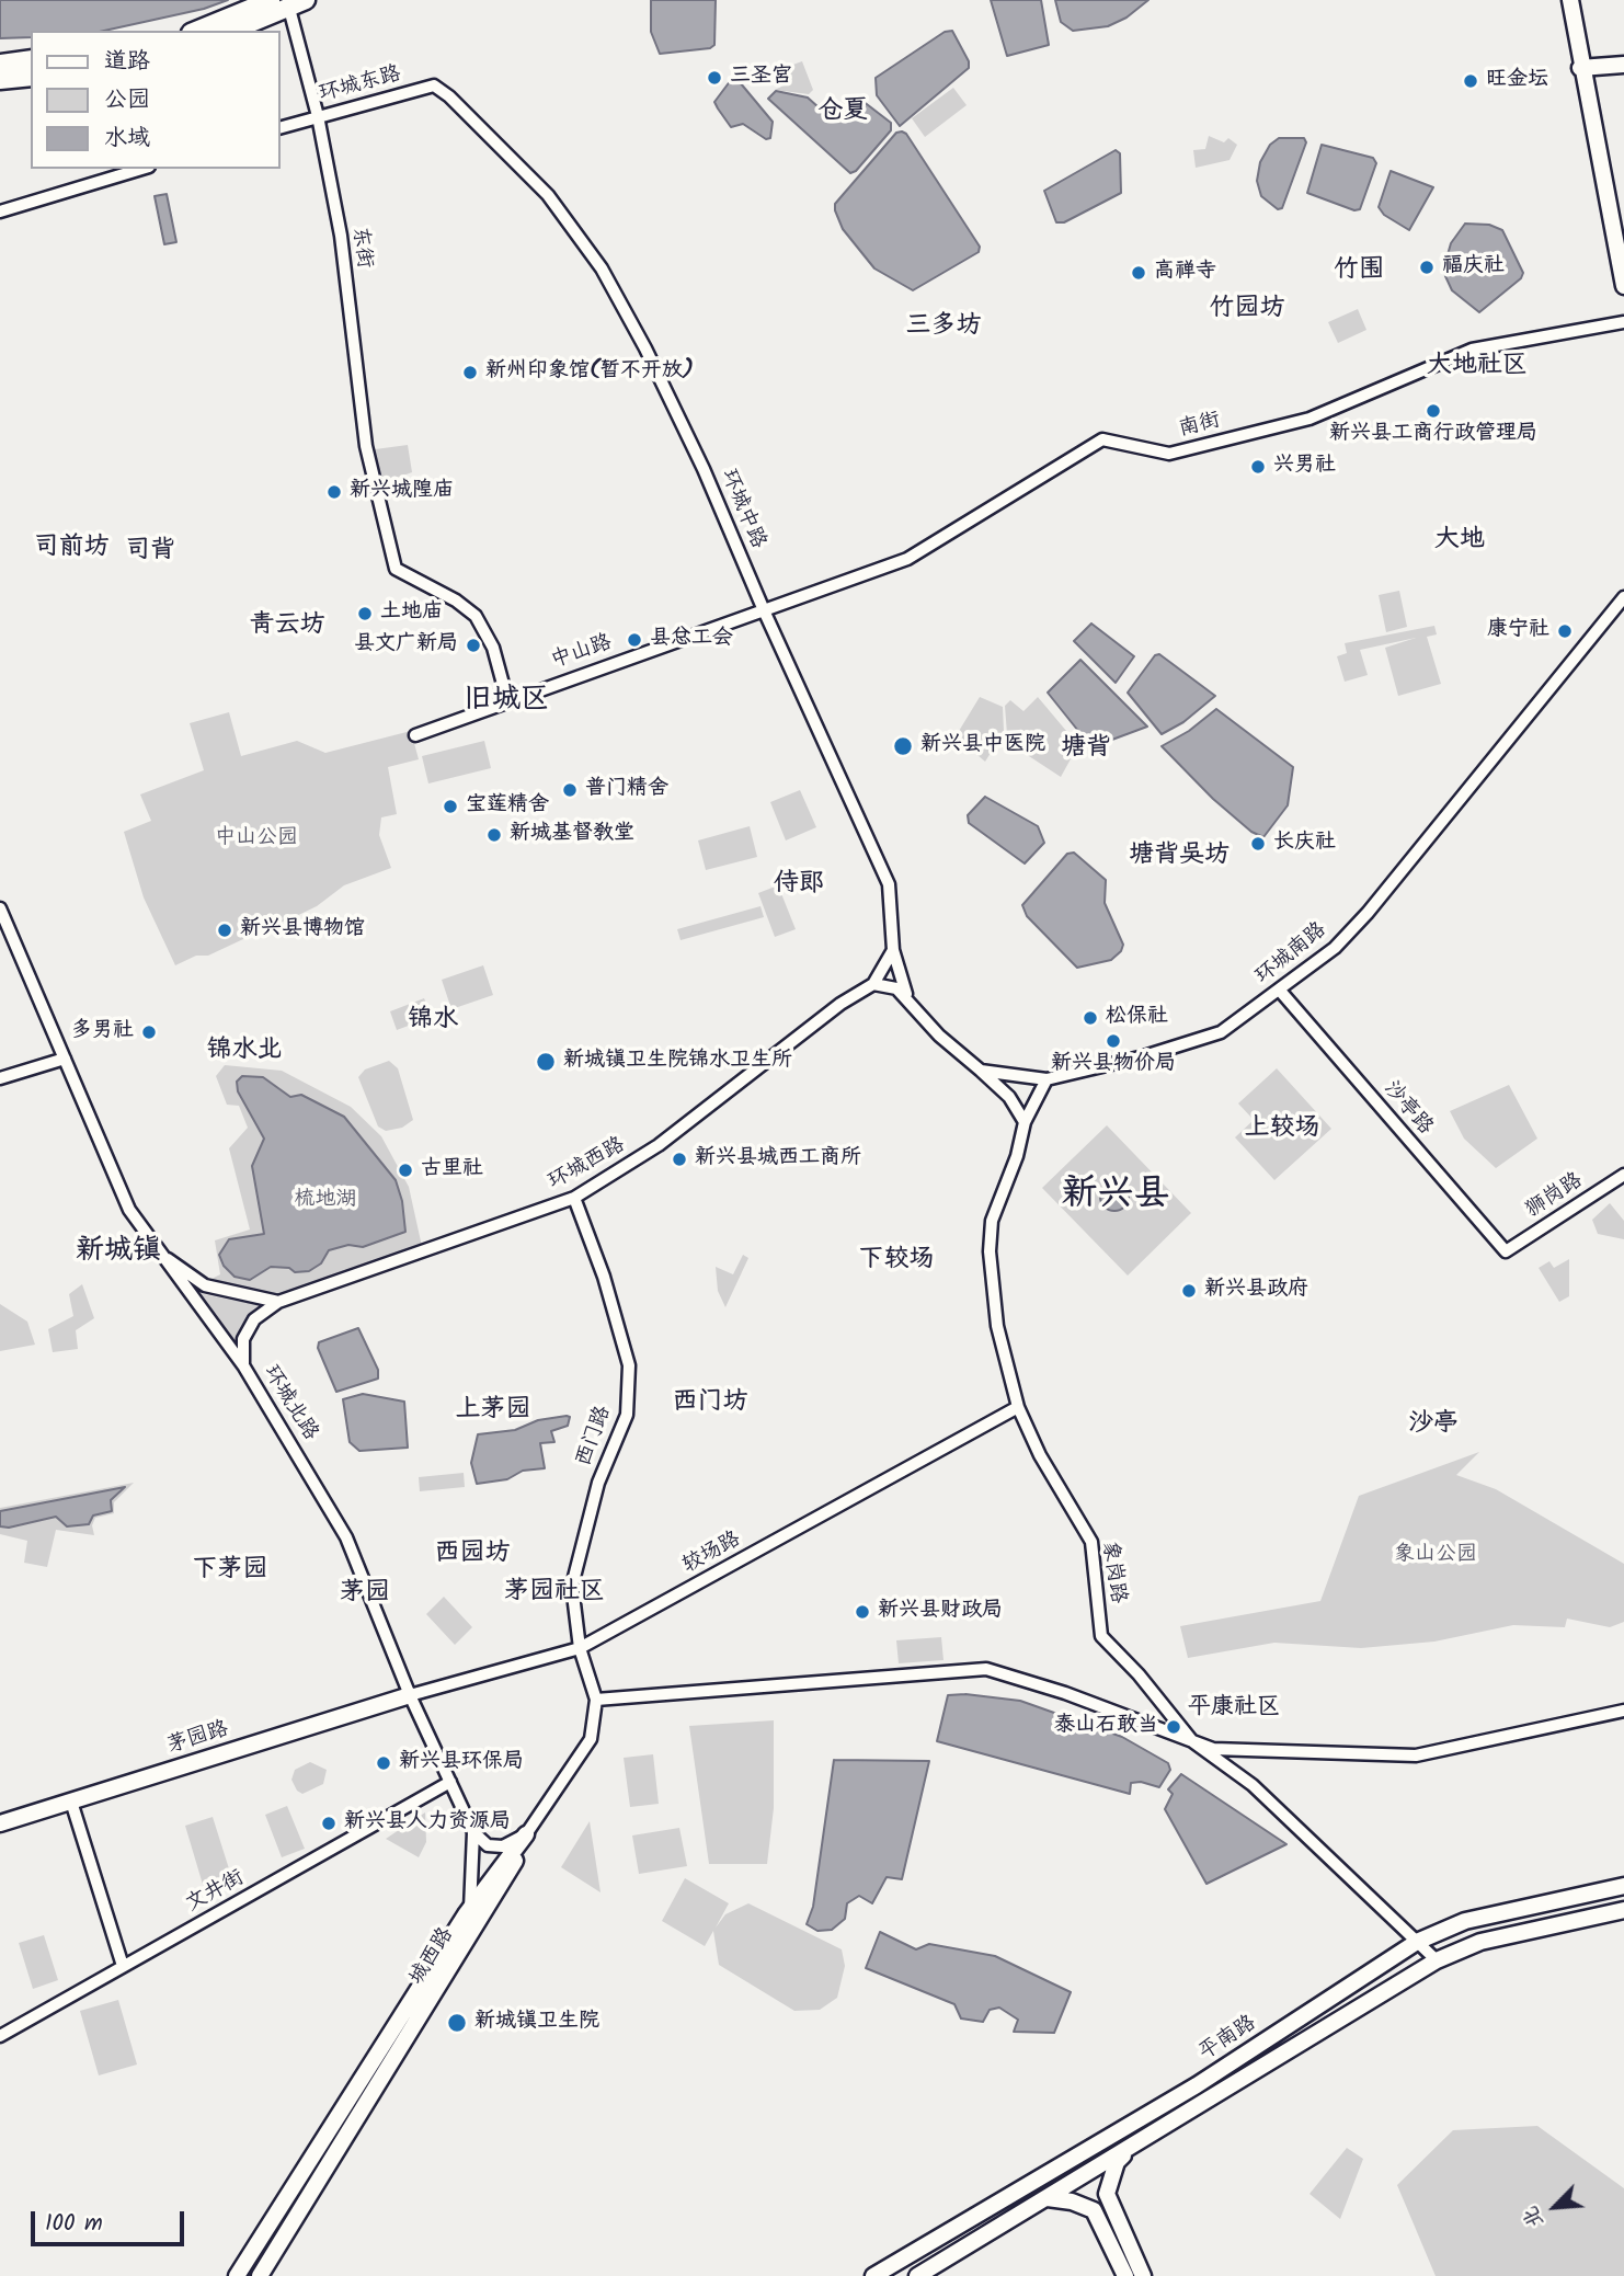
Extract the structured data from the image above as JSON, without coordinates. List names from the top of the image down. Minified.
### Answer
{"streets":{"main road":["茅园路","城西路","平南路"],"street":["环城东路","东街","南街","环城中路","中山路","环城南路","沙亭路","环城西路","狮岗路","环城北路","西门路","较场路","象岗路","文井街"]},"crossings":[["环城东路","东街"],["环城东路","环城中路"],["东街","中山路"],["南街","环城中路"],["南街","中山路"],["环城中路","中山路"],["环城中路","环城南路"],["环城南路","沙亭路"],["环城南路","环城西路"],["环城南路","象岗路"],["沙亭路","狮岗路"],["环城西路","环城北路"],["环城西路","西门路"],["环城北路","较场路"],["环城北路","茅园路"],["环城北路","文井街"],["环城北路","城西路"],["西门路","较场路"],["西门路","城西路"],["较场路","象岗路"],["较场路","茅园路"],["较场路","城西路"],["象岗路","平南路"]],"districts":["仓夏","竹围","竹园坊","三多坊","大地社区","大地","司前坊","司背","青云坊","旧城区","塘背","塘背吴坊","侍郎","锦水","锦水北","上较场","新兴县","新城镇","下较场","西门坊","上茅园","沙亭","西园坊","下茅园","茅园社区","茅园","平康社区"],"parks":["中山公园","梳地湖","象山公园"],"places":["三圣宫","旺金坛","福庆社","高禅寺","新州印象馆(暂不开放)","新兴县工商行政管理局","兴男社","新兴城隍庙","土地庙","康宁社","县总工会","县文广新局","新兴县中医院","普门精舍","宝莲精舍","新城基督教堂","长庆社","新兴县博物馆","松保社","多男社","新兴县物价局","新城镇卫生院锦水卫生所","新兴县城西工商所","古里社","新兴县政府","新兴县财政局","泰山石敢当","新兴县环保局","新兴县人力资源局","新城镇卫生院"],"legend":["道路","公园","水域"],"scale_bar":"100 m","north":"bottom left"}
